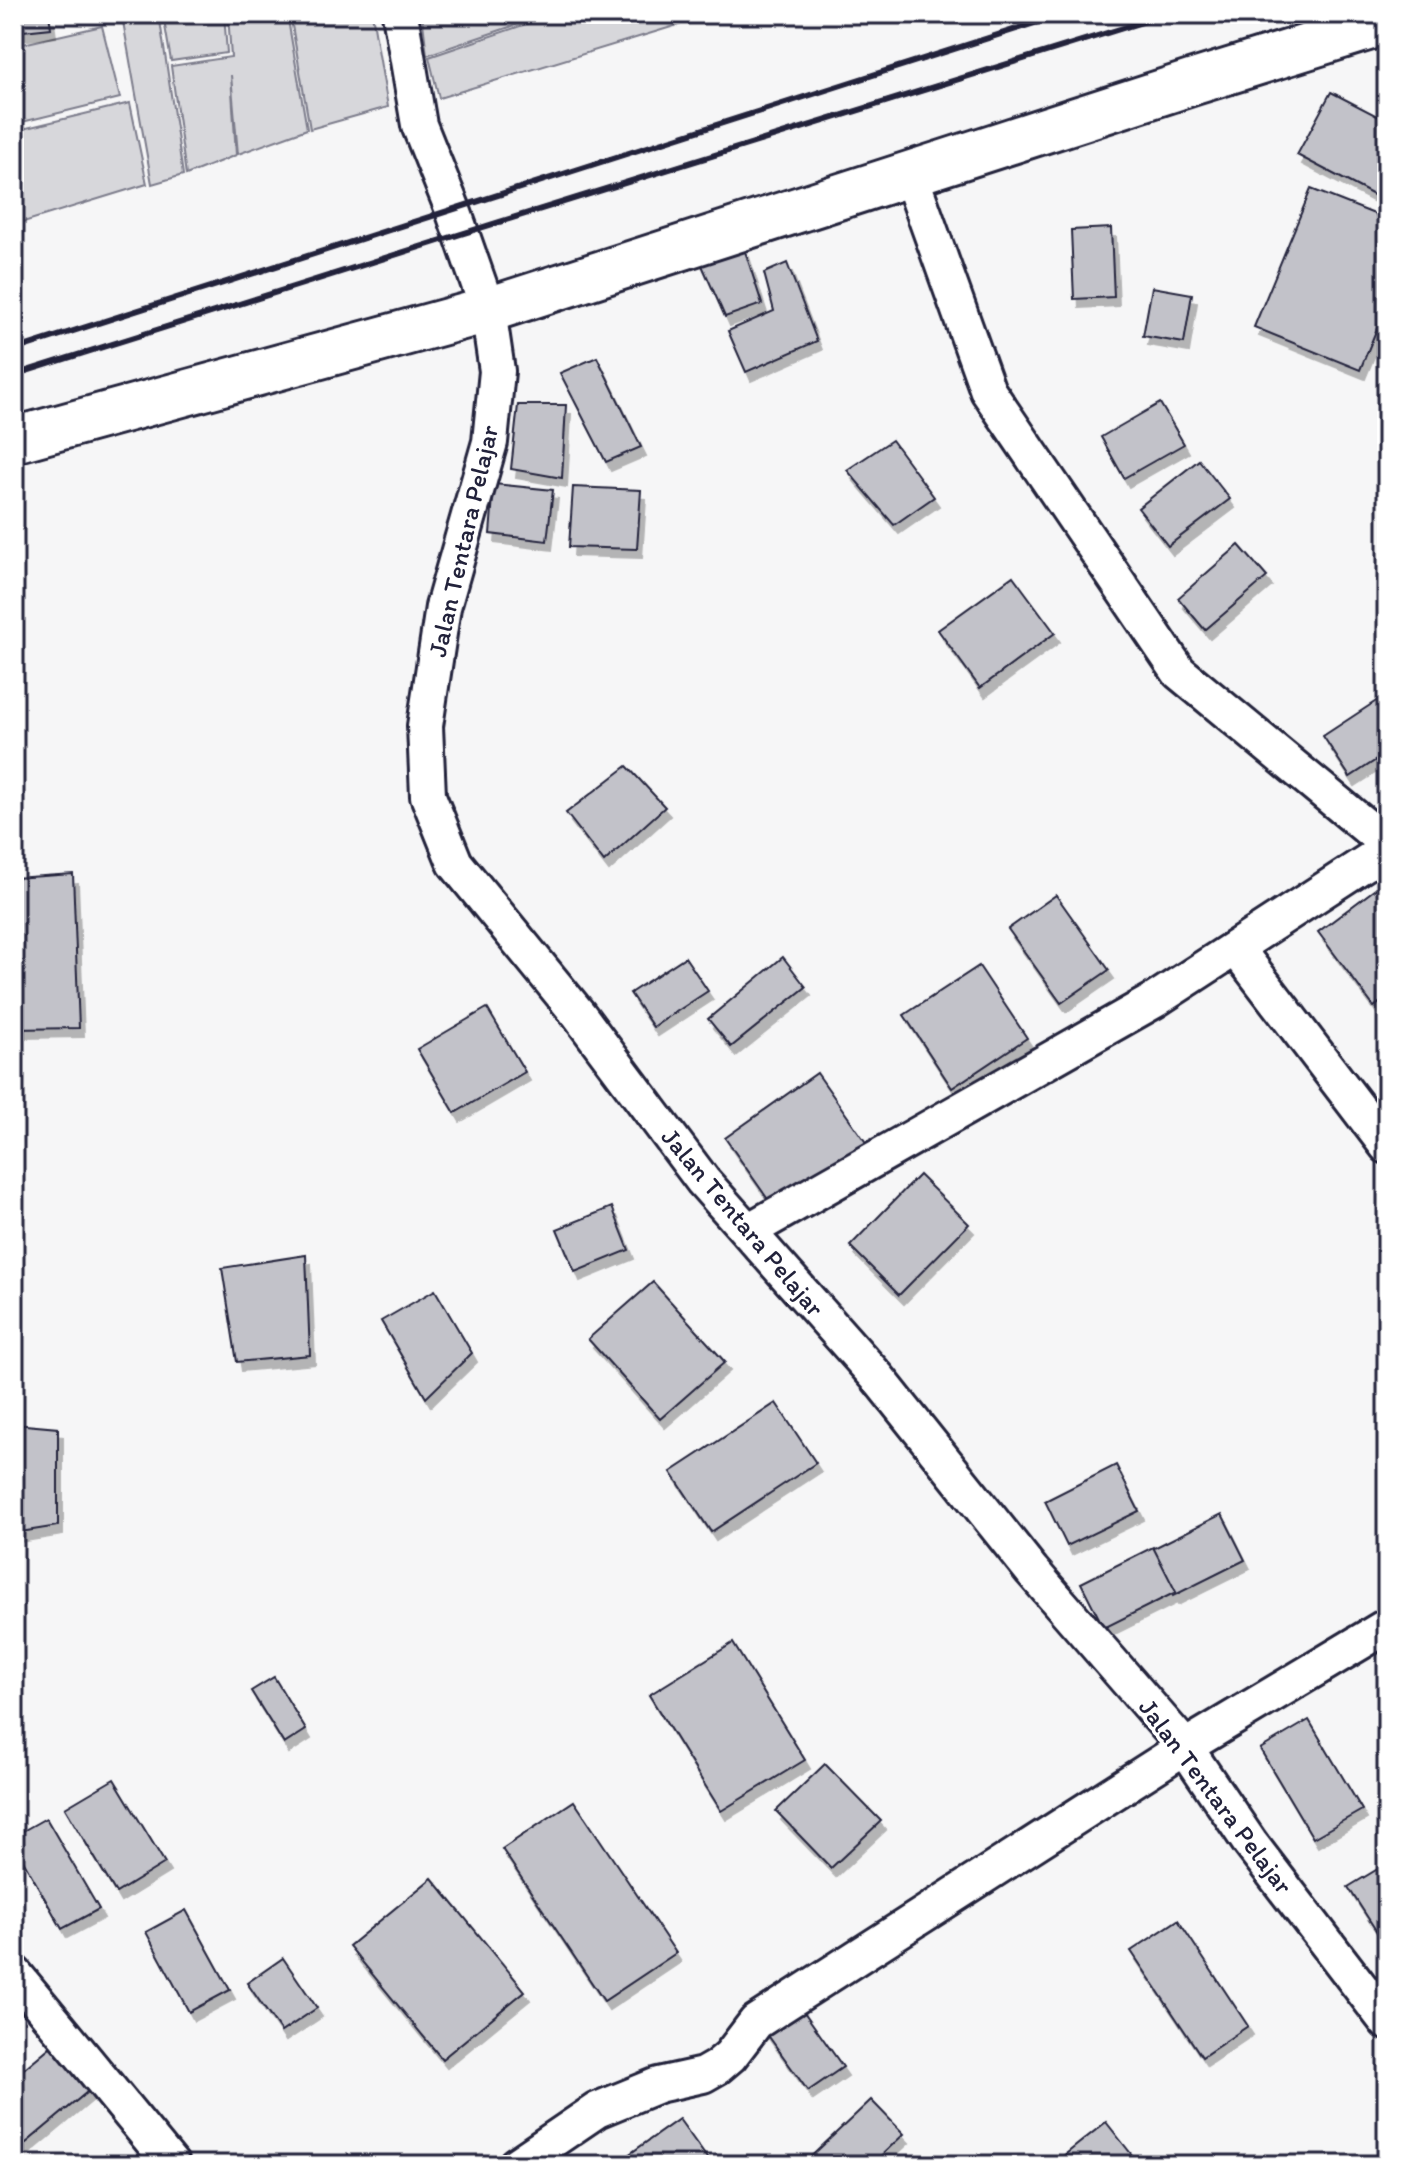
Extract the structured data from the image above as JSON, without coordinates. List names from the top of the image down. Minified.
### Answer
{"streets":{"street":["Jalan Tentara Pelajar"]}}
